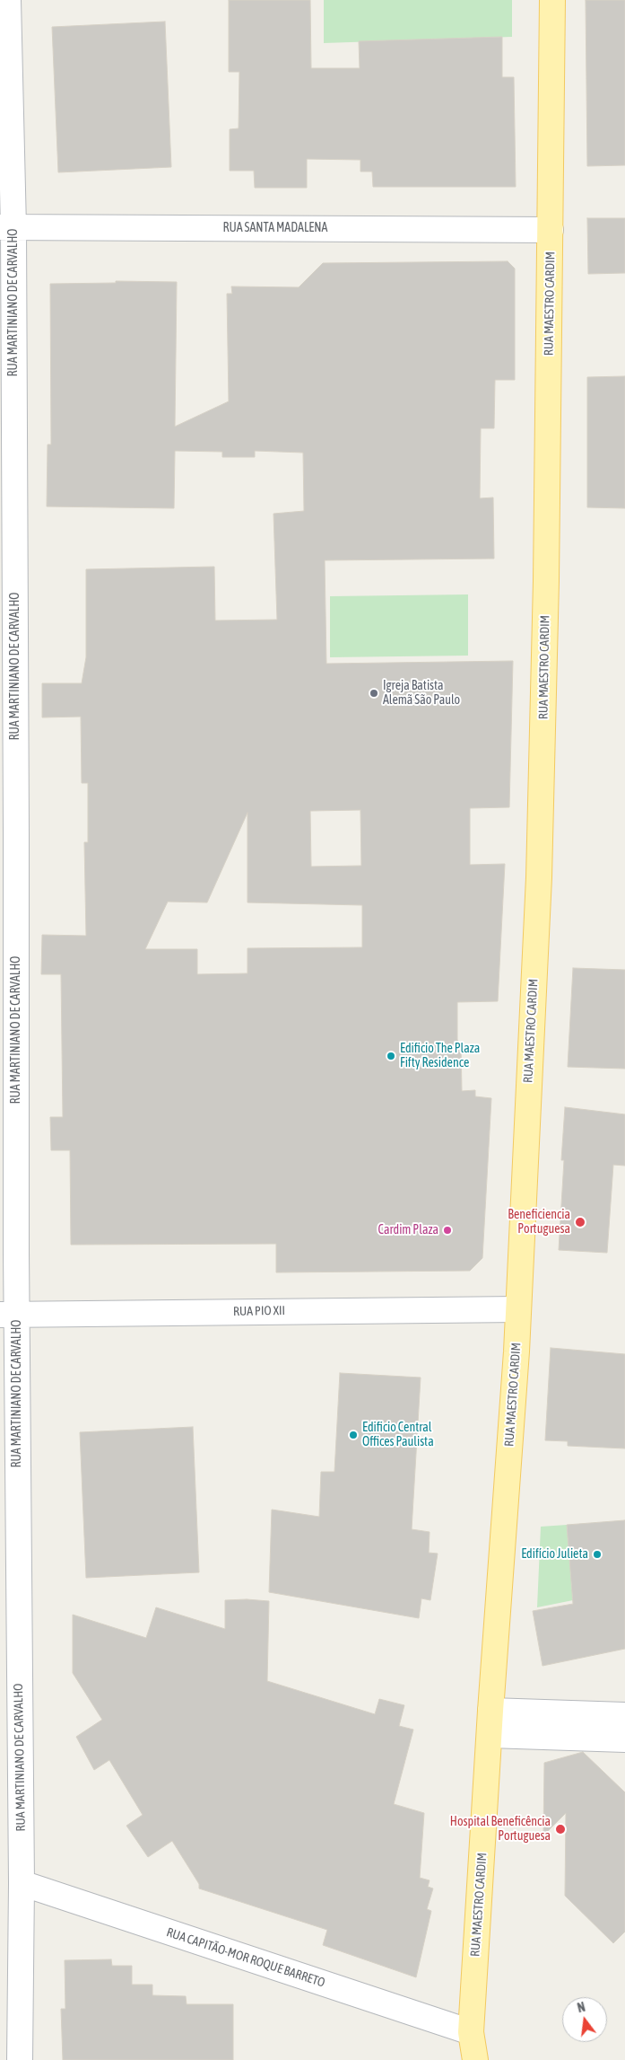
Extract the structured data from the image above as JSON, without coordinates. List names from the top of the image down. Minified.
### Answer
{"streets":{"main road":["RUA MAESTRO CARDIM"],"street":["RUA SANTA MADALENA","RUA MARTINIANO DE CARVALHO","RUA PIO XII","RUA CAPITÃO-MOR ROQUE BARRETO"]},"crossings":[["RUA SANTA MADALENA","RUA MARTINIANO DE CARVALHO"],["RUA SANTA MADALENA","RUA MAESTRO CARDIM"],["RUA MARTINIANO DE CARVALHO","RUA PIO XII"],["RUA MARTINIANO DE CARVALHO","RUA CAPITÃO-MOR ROQUE BARRETO"],["RUA MAESTRO CARDIM","RUA PIO XII"],["RUA MAESTRO CARDIM","RUA CAPITÃO-MOR ROQUE BARRETO"]],"places":["Igreja Batista Alemã São Paulo","Edificio The Plaza Fifty Residence","Beneficiencia Portuguesa","Cardim Plaza","Edificio Central Offices Paulista","Edifício Julieta","Hospital Beneficência Portuguesa"],"north":"top"}
